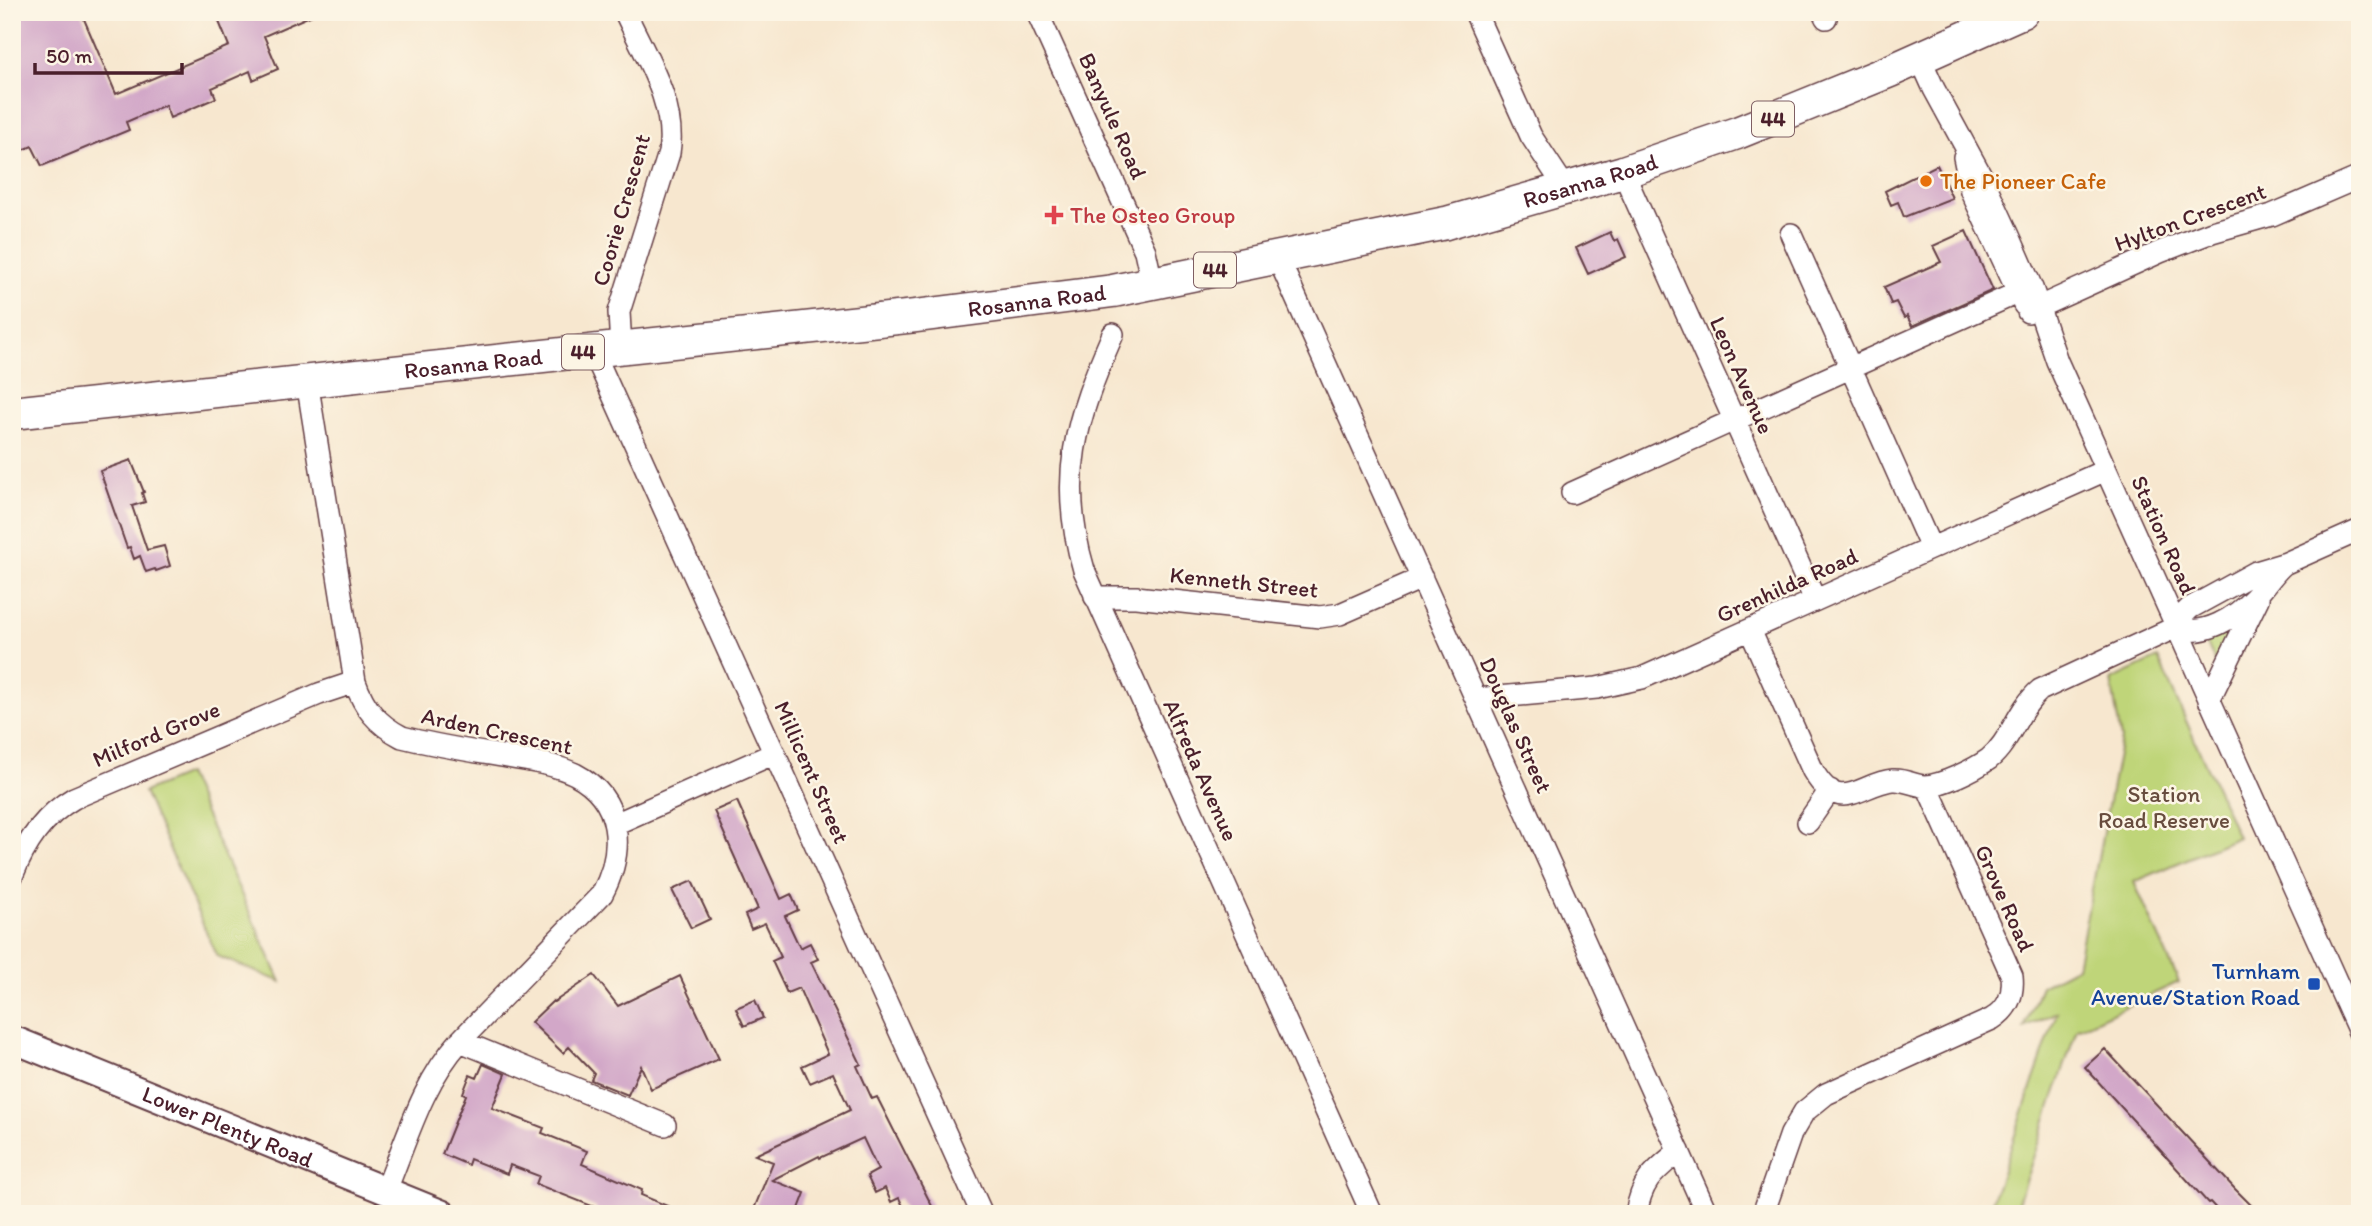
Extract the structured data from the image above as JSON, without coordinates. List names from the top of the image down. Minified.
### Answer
{"streets":{"highway":["44","Rosanna Road"],"main road":["Lower Plenty Road"],"street":["Banyule Road","Coorie Crescent","Hylton Crescent","Leon Avenue","Station Road","Kenneth Street","Grenhilda Road","Douglas Street","Arden Crescent","Milford Grove","Alfreda Avenue","Millicent Street","Grove Road"]},"crossings":[["Banyule Road","Rosanna Road"],["Rosanna Road","Coorie Crescent"],["Rosanna Road","Leon Avenue"],["Rosanna Road","Station Road"],["Rosanna Road","Douglas Street"],["Rosanna Road","Arden Crescent"],["Rosanna Road","Millicent Street"],["Coorie Crescent","Millicent Street"],["Hylton Crescent","Station Road"],["Leon Avenue","Grenhilda Road"],["Station Road","Grenhilda Road"],["Kenneth Street","Douglas Street"],["Kenneth Street","Alfreda Avenue"],["Grenhilda Road","Douglas Street"],["Arden Crescent","Milford Grove"],["Arden Crescent","Lower Plenty Road"]],"parks":["Station Road Reserve"],"places":{"other":["The Pioneer Cafe"],"health":["The Osteo Group"],"transit":["Turnham Avenue/Station Road"]},"scale_bar":"50 m"}
